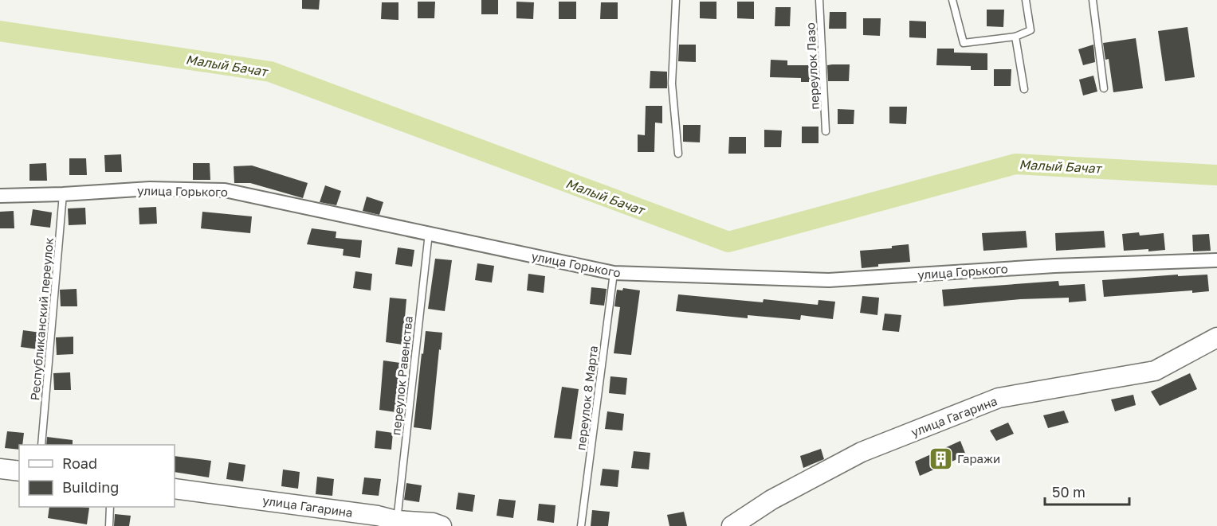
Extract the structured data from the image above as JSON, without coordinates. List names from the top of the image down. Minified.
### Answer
{"streets":{"street":["улица Горького","улица Гагарина"],"lane":["переулок Лазо","Республиканский переулок","переулок Равенства","переулок 8 Марта"]},"crossings":[["улица Горького","Республиканский переулок"],["улица Горького","переулок Равенства"],["улица Горького","переулок 8 Марта"],["переулок Равенства","улица Гагарина"]],"water":["Малый Бачат"],"places":{"building":["Гаражи"]},"legend":["Road","Building"],"scale_bar":"50 m"}
